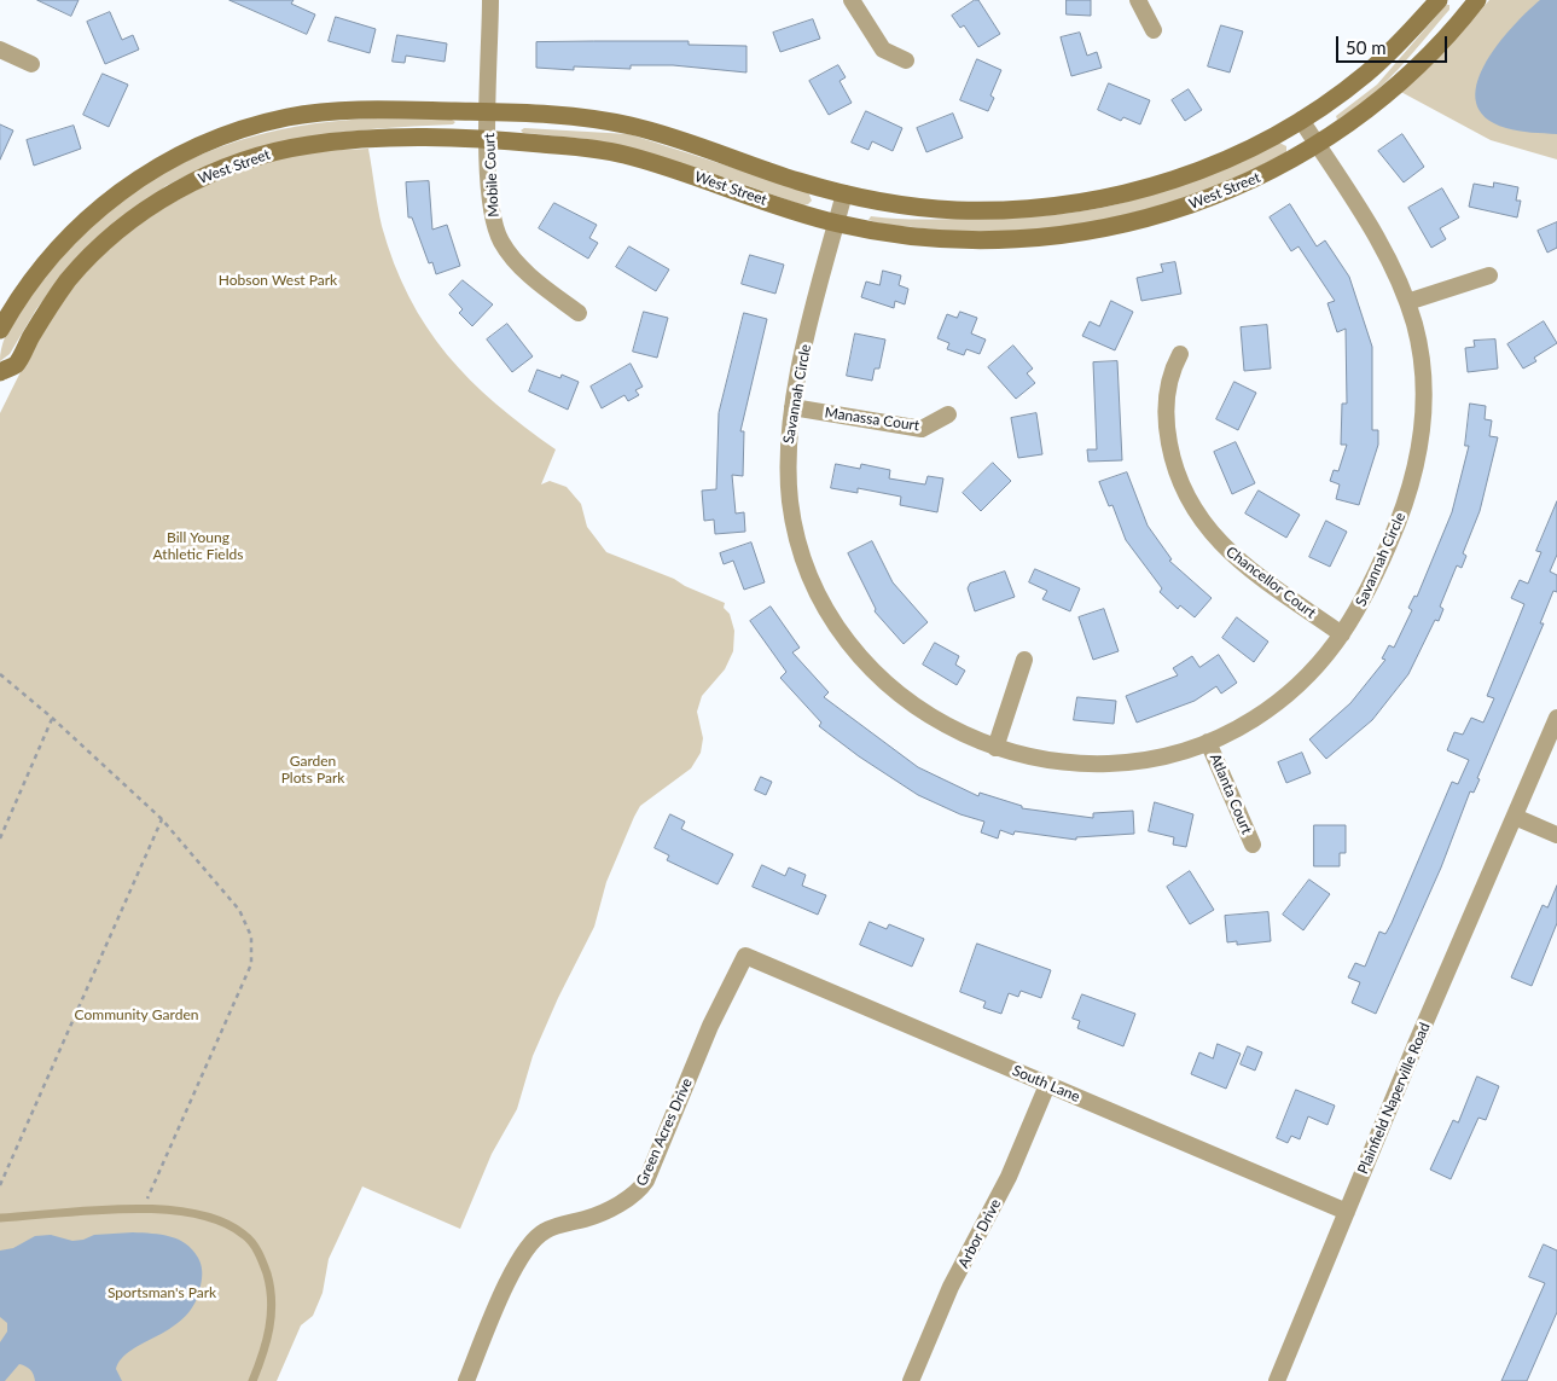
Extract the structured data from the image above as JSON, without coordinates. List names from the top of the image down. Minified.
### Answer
{"streets":{"street":["West Street","Mobile Court","Savannah Circle","Manassa Court","Chancellor Court","Atlanta Court","South Lane","Plainfield Naperville Road","Green Acres Drive","Arbor Drive"]},"crossings":[["West Street","Mobile Court"],["West Street","Savannah Circle"],["Savannah Circle","Manassa Court"],["Savannah Circle","Chancellor Court"],["Savannah Circle","Atlanta Court"],["South Lane","Plainfield Naperville Road"],["South Lane","Green Acres Drive"],["South Lane","Arbor Drive"]],"parks":["Hobson West Park","Bill Young Athletic Fields","Garden Plots Park","Community Garden","Sportsman's Park"],"scale_bar":"50 m"}
